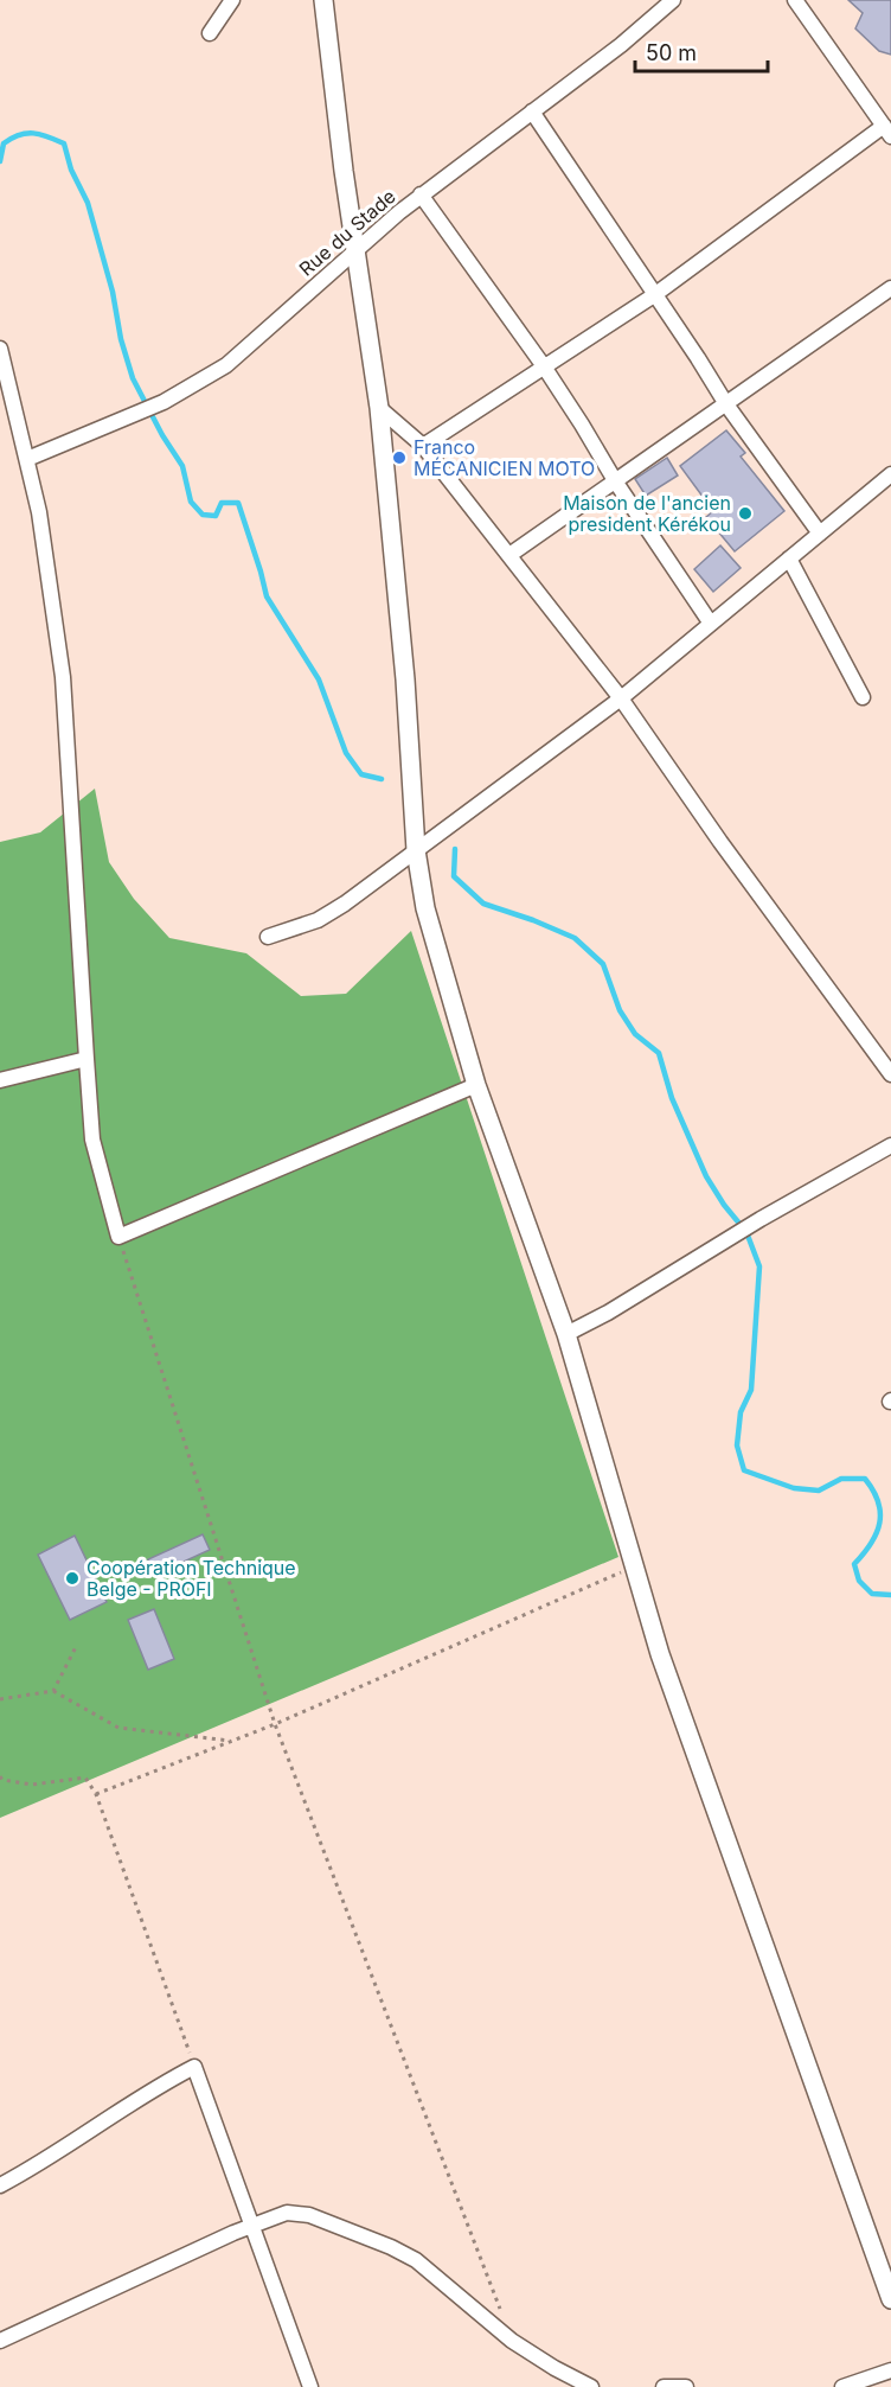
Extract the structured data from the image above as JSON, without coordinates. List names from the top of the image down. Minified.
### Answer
{"streets":{"street":["Rue du Stade"]},"places":["Franco MÉCANICIEN MOTO","Maison de l'ancien president Kérékou","Coopération Technique Belge - PROFI"],"scale_bar":"50 m"}
